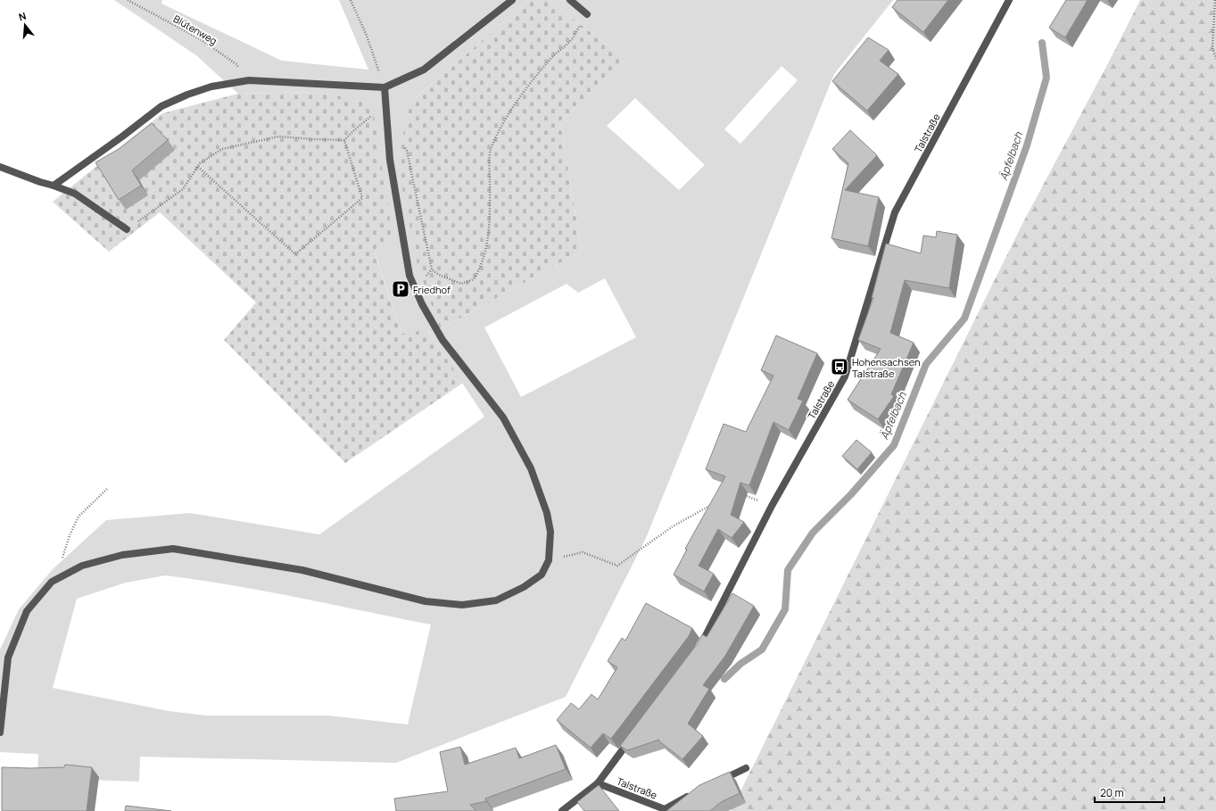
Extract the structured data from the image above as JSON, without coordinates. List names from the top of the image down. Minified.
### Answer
{"streets":{"street":["Talstraße"],"path":["Blütenweg"]},"water":["Äpfelbach"],"places":{"parking":["Friedhof"],"bus stop":["Hohensachsen Talstraße"]},"scale_bar":"20 m","north":"top"}
